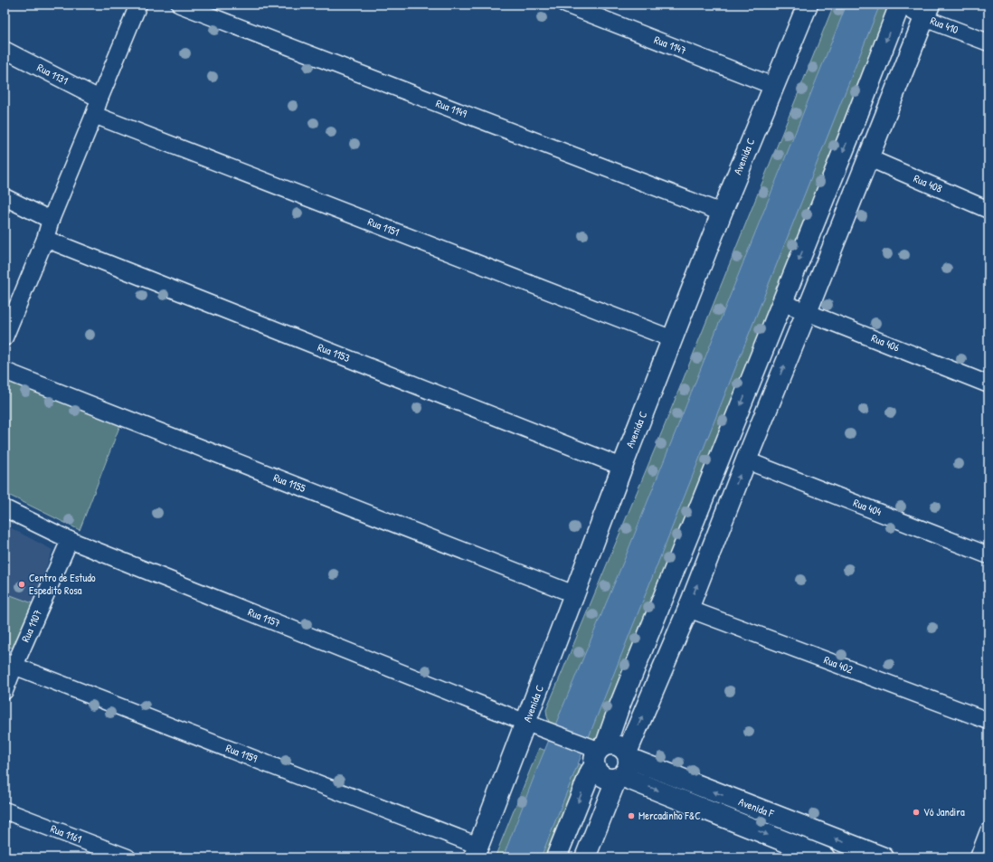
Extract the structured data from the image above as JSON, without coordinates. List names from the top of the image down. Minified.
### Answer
{"streets":{"street":["Rua 410","Rua 1147","Rua 1131","Rua 1149","Avenida C","Rua 408","Rua 1151","Rua 406","Rua 1153","Rua 1155","Rua 404","Rua 1157","Rua 1107","Rua 402","Rua 1159","Avenida F","Rua 1161"]},"crossings":[["Rua 1147","Avenida C"],["Rua 1149","Avenida C"],["Avenida C","Rua 1151"],["Avenida C","Rua 1153"],["Avenida C","Rua 1155"],["Avenida C","Rua 1157"],["Avenida C","Rua 1159"],["Rua 1157","Rua 1107"],["Rua 1157","Avenida F"],["Rua 1107","Rua 1159"]],"places":["Centro de Estudo Espedito Rosa","Vó Jandira","Mercadinho F&C"]}
